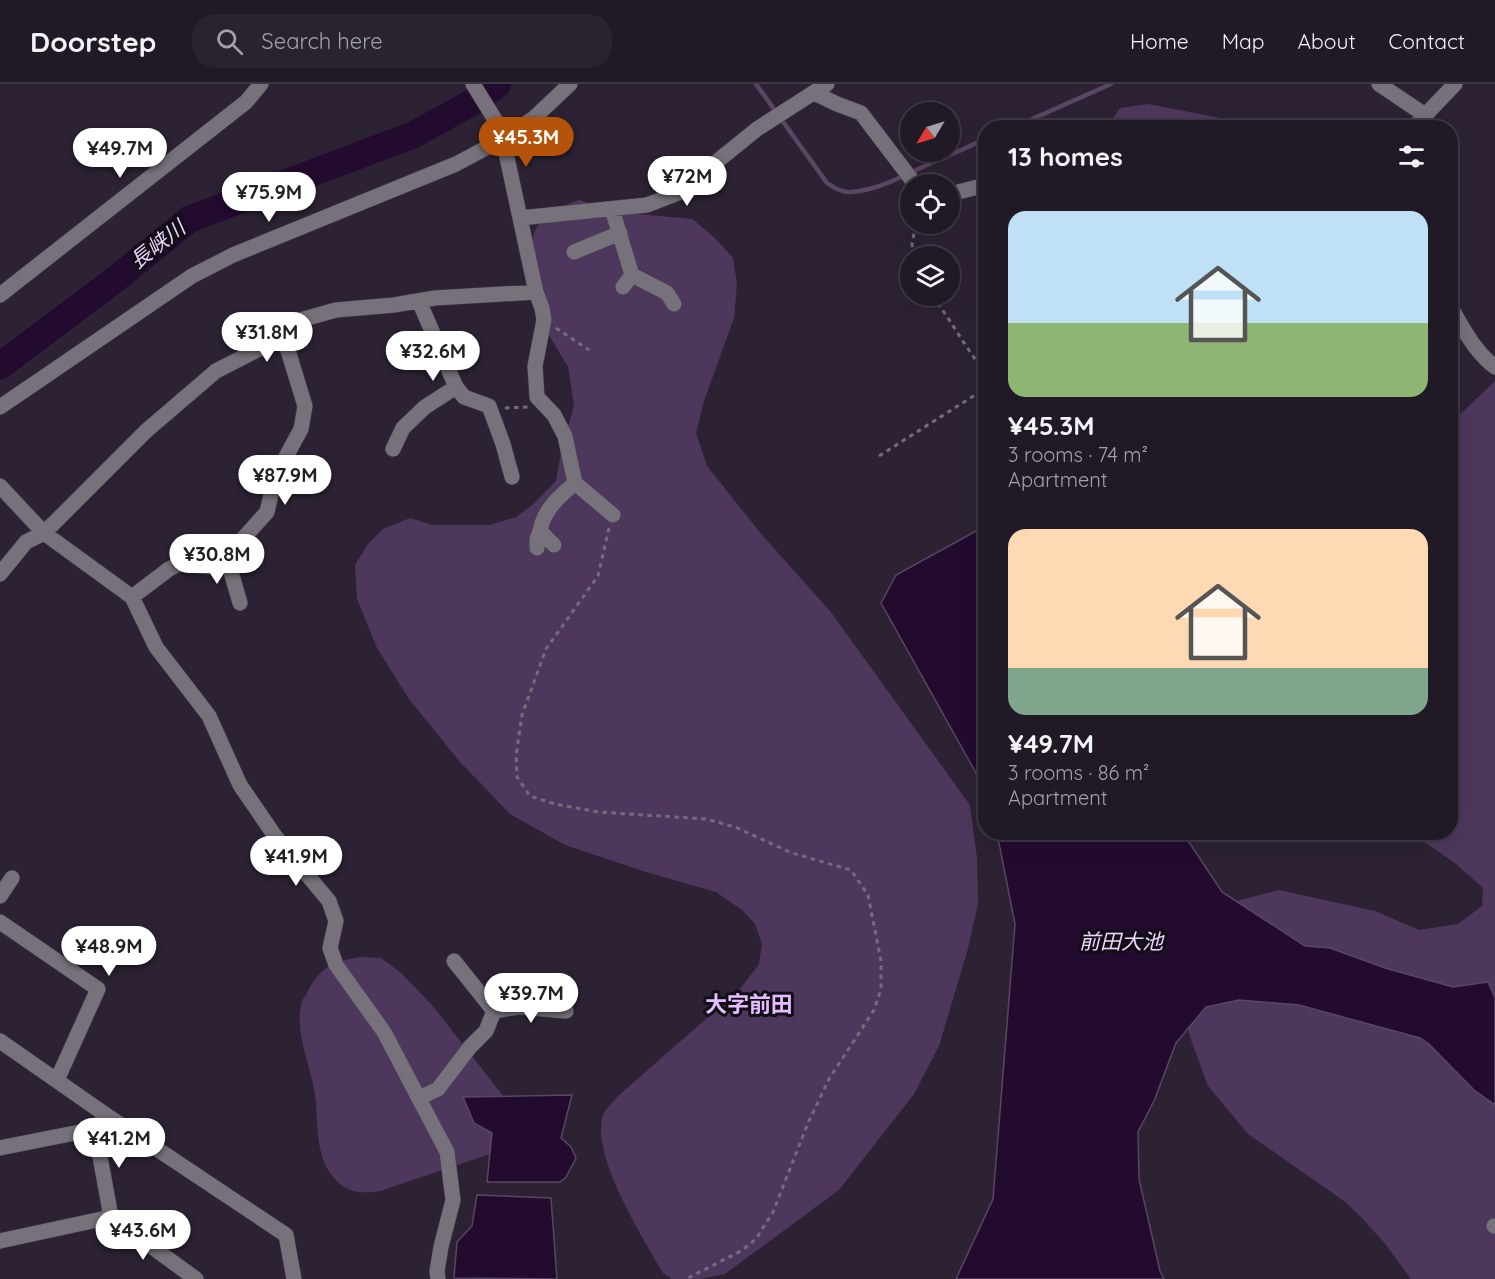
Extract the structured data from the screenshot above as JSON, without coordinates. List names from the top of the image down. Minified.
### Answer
{"districts":["大字前田"],"water":["長峡川","前田大池"],"north":"bottom left","page":{"header":"Doorstep","search":"Search here","nav":["Home","Map","About","Contact"],"price":["¥45.3M","¥49.7M","¥72M","¥75.9M","¥31.8M","¥32.6M","¥87.9M","¥30.8M","¥41.9M","¥48.9M","¥39.7M","¥41.2M","¥43.6M"],"heading":"13 homes","list":[{"name":"¥45.3M","note":"3 rooms · 74 m² · Apartment"},{"name":"¥49.7M","note":"3 rooms · 86 m² · Apartment"}]}}
